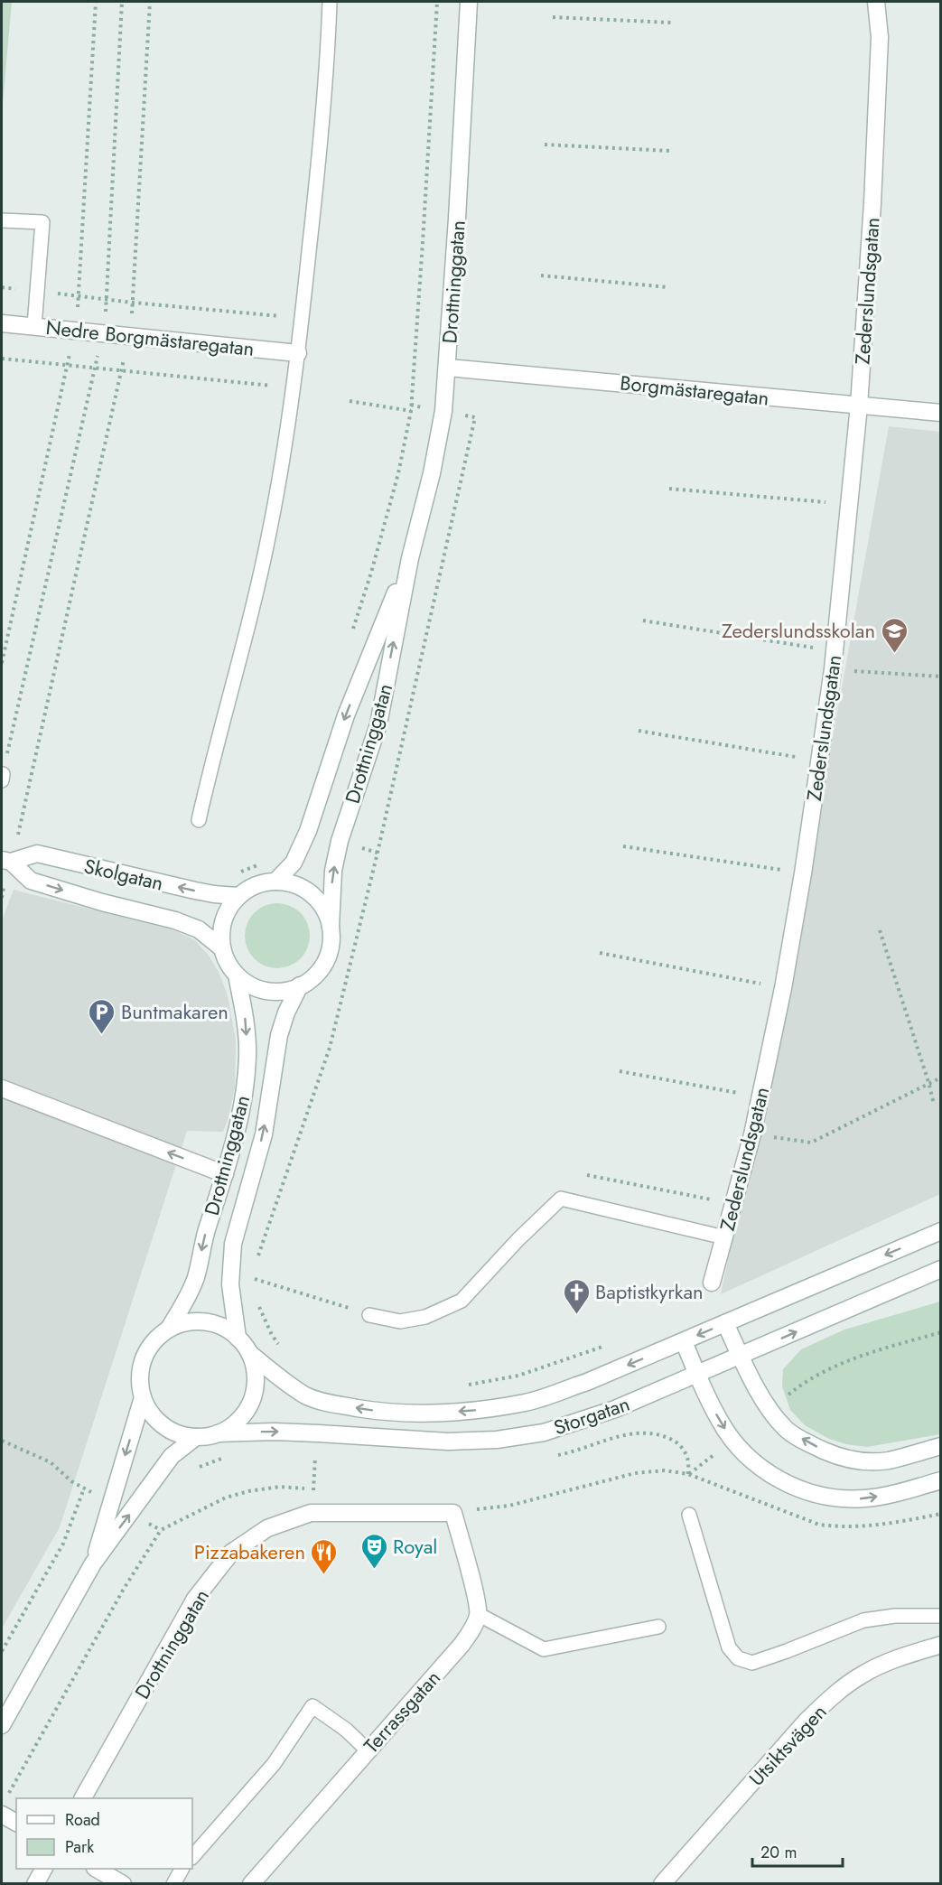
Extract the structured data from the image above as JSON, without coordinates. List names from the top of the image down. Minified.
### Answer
{"streets":{"street":["Drottninggatan","Zederslundsgatan","Nedre Borgmästaregatan","Borgmästaregatan","Skolgatan","Storgatan","Terrassgatan","Utsiktsvägen"]},"crossings":[["Drottninggatan","Borgmästaregatan"],["Drottninggatan","Skolgatan"],["Drottninggatan","Storgatan"],["Zederslundsgatan","Borgmästaregatan"]],"places":{"school or university":["Zederslundsskolan"],"parking":["Buntmakaren"],"church":["Baptistkyrkan"],"theatre":["Royal"],"restaurant":["Pizzabakeren"]},"legend":["Road","Park"],"scale_bar":"20 m"}
